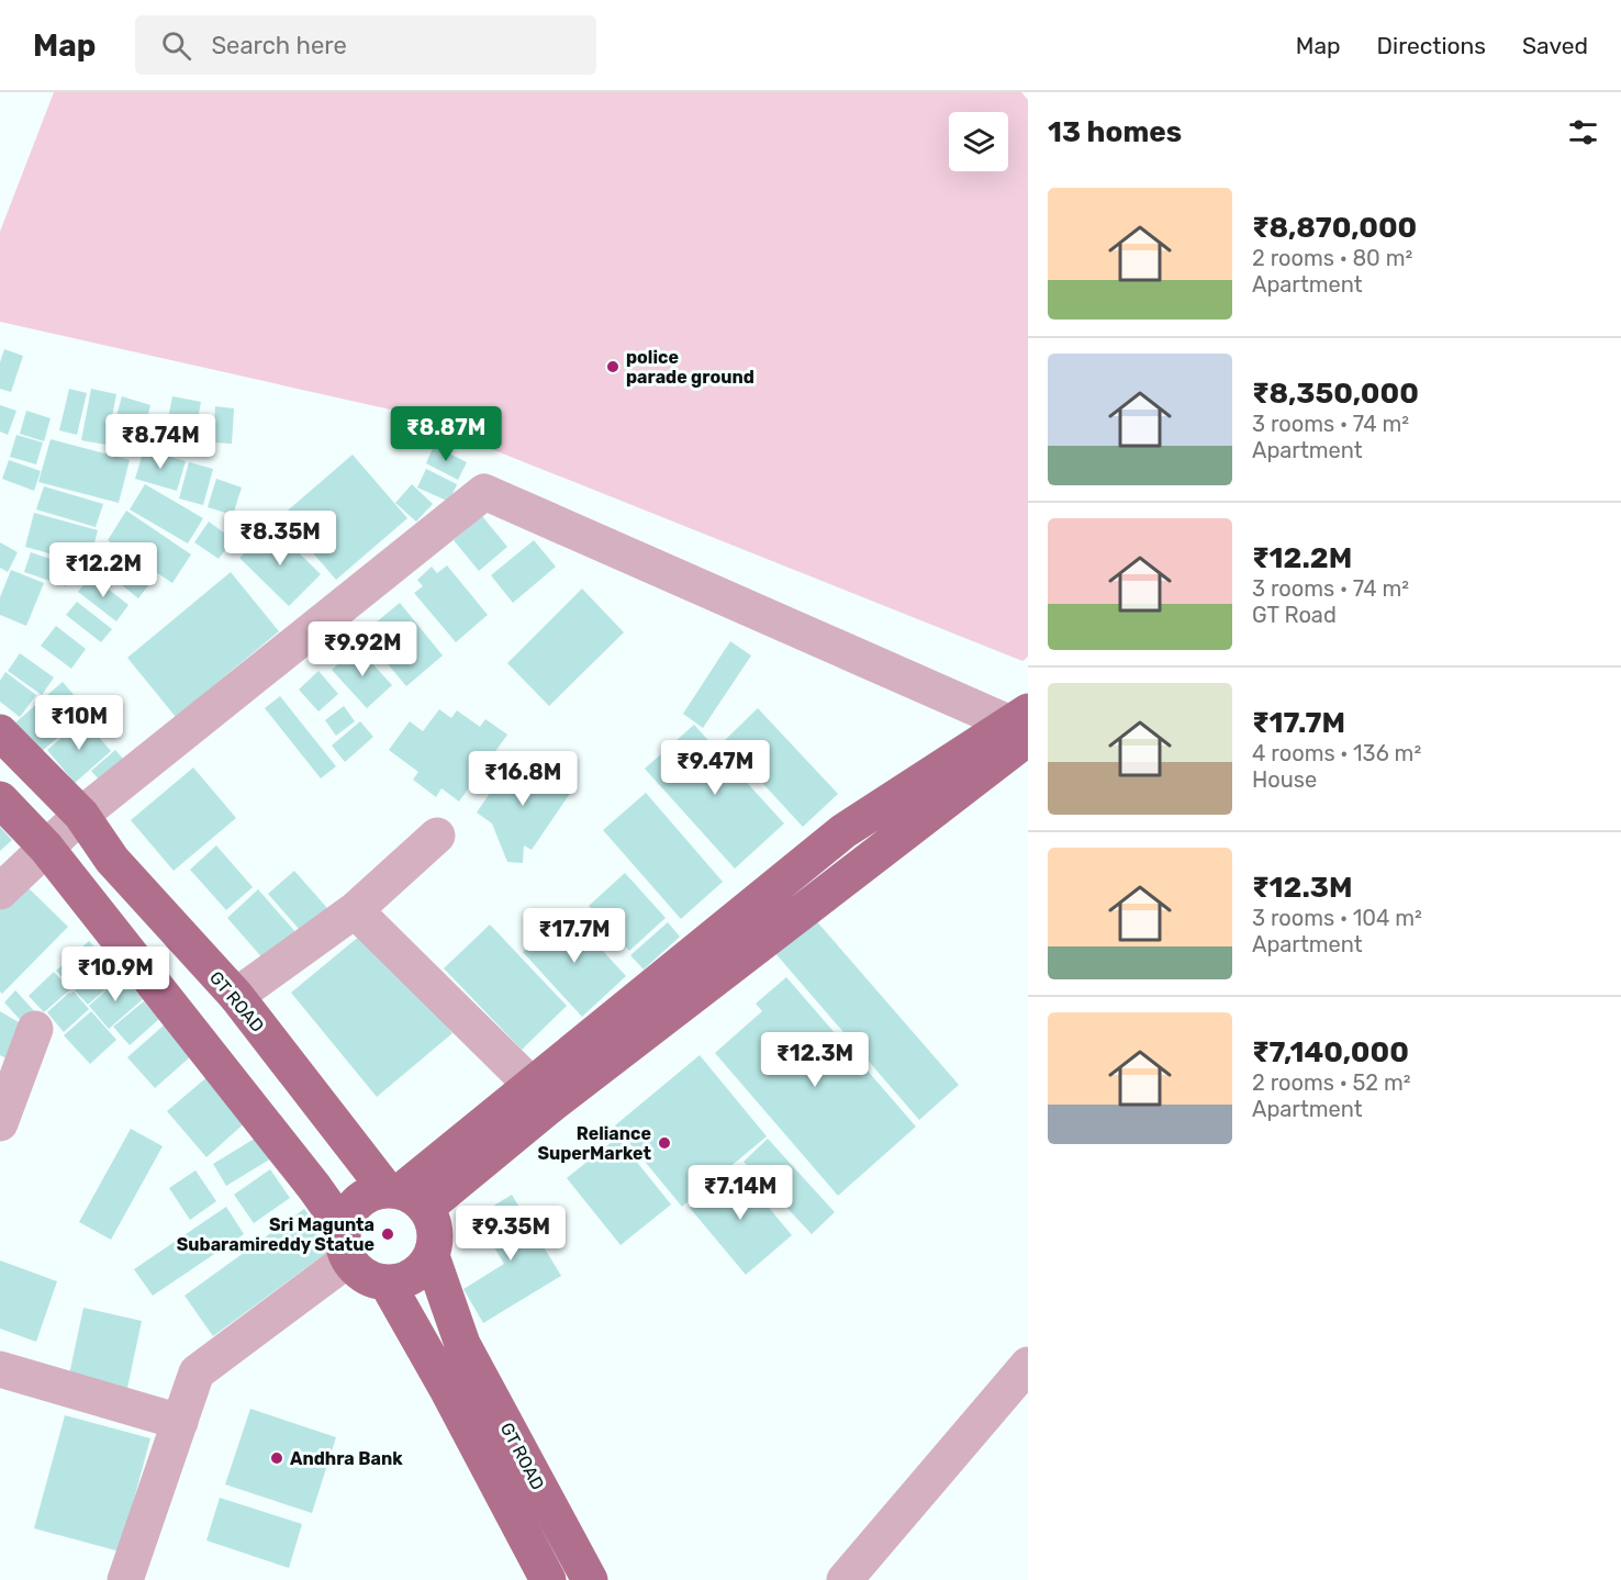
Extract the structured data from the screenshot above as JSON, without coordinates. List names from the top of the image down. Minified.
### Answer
{"streets":{"main road":["GT ROAD"]},"places":["police parade ground","Reliance SuperMarket","Sri Magunta Subaramireddy Statue","Andhra Bank"],"page":{"header":"Map","search":"Search here","nav":["Map","Directions","Saved"],"heading":"13 homes","list":[{"name":"₹8,870,000","note":"2 rooms · 80 m² · Apartment"},{"name":"₹8,350,000","note":"3 rooms · 74 m² · Apartment"},{"name":"₹12.2M","note":"3 rooms · 74 m² · GT Road"},{"name":"₹17.7M","note":"4 rooms · 136 m² · House"},{"name":"₹12.3M","note":"3 rooms · 104 m² · Apartment"},{"name":"₹7,140,000","note":"2 rooms · 52 m² · Apartment"}],"price":["₹8.87M","₹8.74M","₹8.35M","₹12.2M","₹9.92M","₹10M","₹9.47M","₹16.8M","₹17.7M","₹10.9M","₹12.3M","₹7.14M","₹9.35M"]}}
